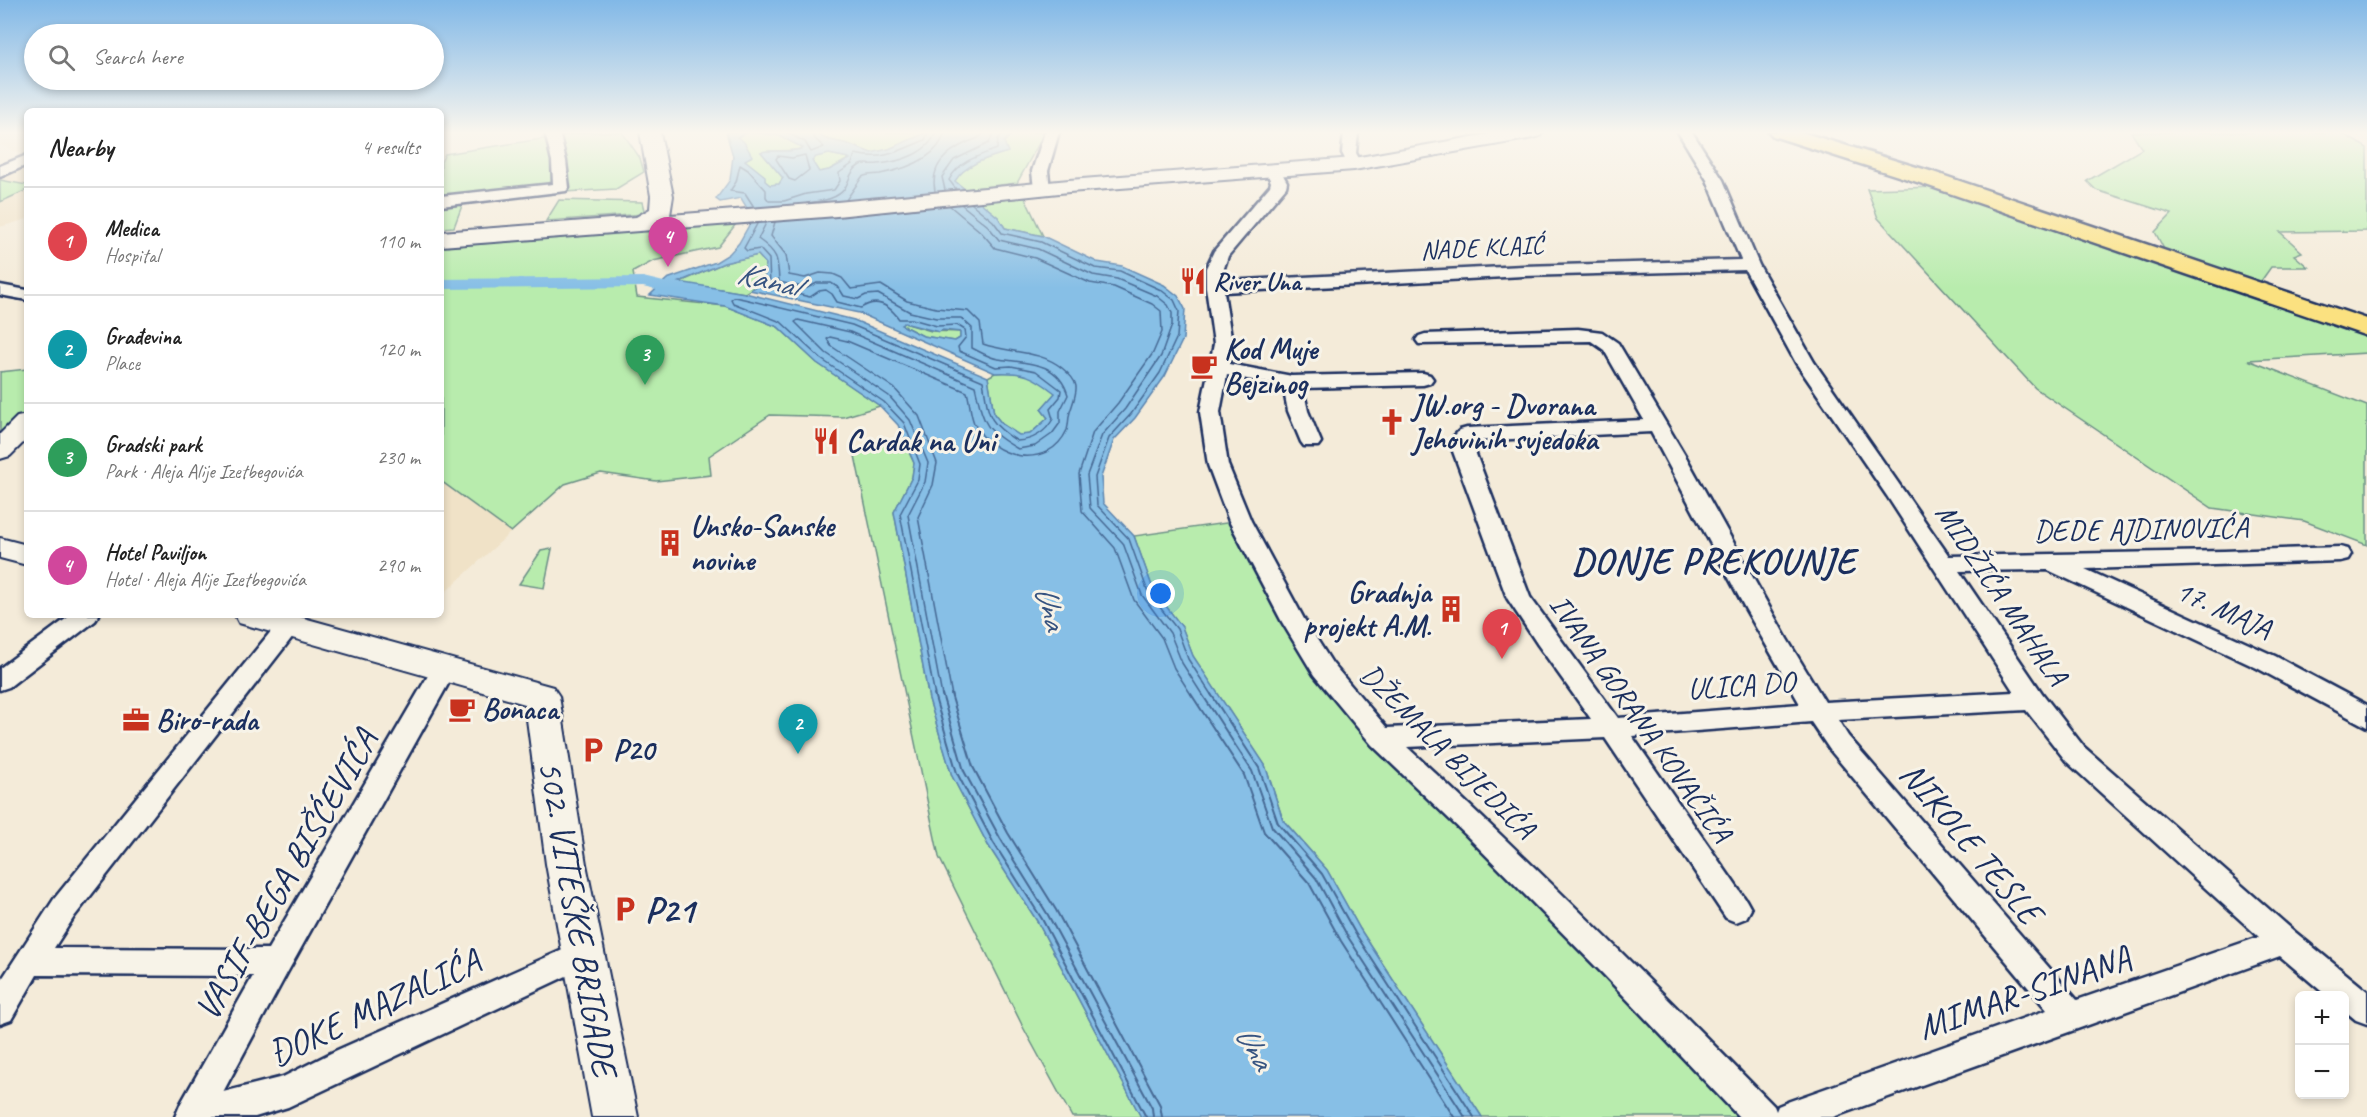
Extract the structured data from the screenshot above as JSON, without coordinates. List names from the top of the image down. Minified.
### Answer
{"streets":{"main road":["502. VITEŠKE BRIGADE"],"street":["NADE KLAIĆ","DEDE AJDINOVIĆA","MIDŽIĆA MAHALA","17. MAJA","ULICA DO","IVANA GORANA KOVAČIĆA","DŽEMALA BIJEDIĆA","NIKOLE TESLE","VASIF-BEGA BIŠĆEVIĆA","MIMAR-SINANA","ĐOKE MAZALIĆA"]},"crossings":[["NADE KLAIĆ","MIDŽIĆA MAHALA"],["NADE KLAIĆ","DŽEMALA BIJEDIĆA"],["DEDE AJDINOVIĆA","MIDŽIĆA MAHALA"],["DEDE AJDINOVIĆA","17. MAJA"],["MIDŽIĆA MAHALA","ULICA DO"],["MIDŽIĆA MAHALA","MIMAR-SINANA"],["ULICA DO","IVANA GORANA KOVAČIĆA"],["ULICA DO","DŽEMALA BIJEDIĆA"],["ULICA DO","NIKOLE TESLE"],["IVANA GORANA KOVAČIĆA","NIKOLE TESLE"],["NIKOLE TESLE","MIMAR-SINANA"],["VASIF-BEGA BIŠĆEVIĆA","502. VITEŠKE BRIGADE"],["VASIF-BEGA BIŠĆEVIĆA","ĐOKE MAZALIĆA"],["502. VITEŠKE BRIGADE","ĐOKE MAZALIĆA"]],"districts":["DONJE PREKOUNJE"],"water":["Kanal","Una"],"places":{"restaurant":["River Una","Cardak na Uni"],"cafe":["Kod Muje Bejzinog","Bonaca"],"church":["JW.org - Dvorana Jehovinih svjedoka"],"building":["Unsko-Sanske novine","Gradnja projekt A.M."],"office":["Biro-rada"],"parking":["P20","P21"]},"page":{"search":"Search here","heading":["Nearby","4 results"],"list":[{"mark":"1","name":"Medica","note":"Hospital","value":"110 m"},{"mark":"2","name":"Građevina","note":"Place","value":"120 m"},{"mark":"3","name":"Gradski park","note":"Park · Aleja Alije Izetbegovića","value":"230 m"},{"mark":"4","name":"Hotel Paviljon","note":"Hotel · Aleja Alije Izetbegovića","value":"290 m"}],"pins":["4","3","1","2"],"map_buttons":["+","−"]}}
